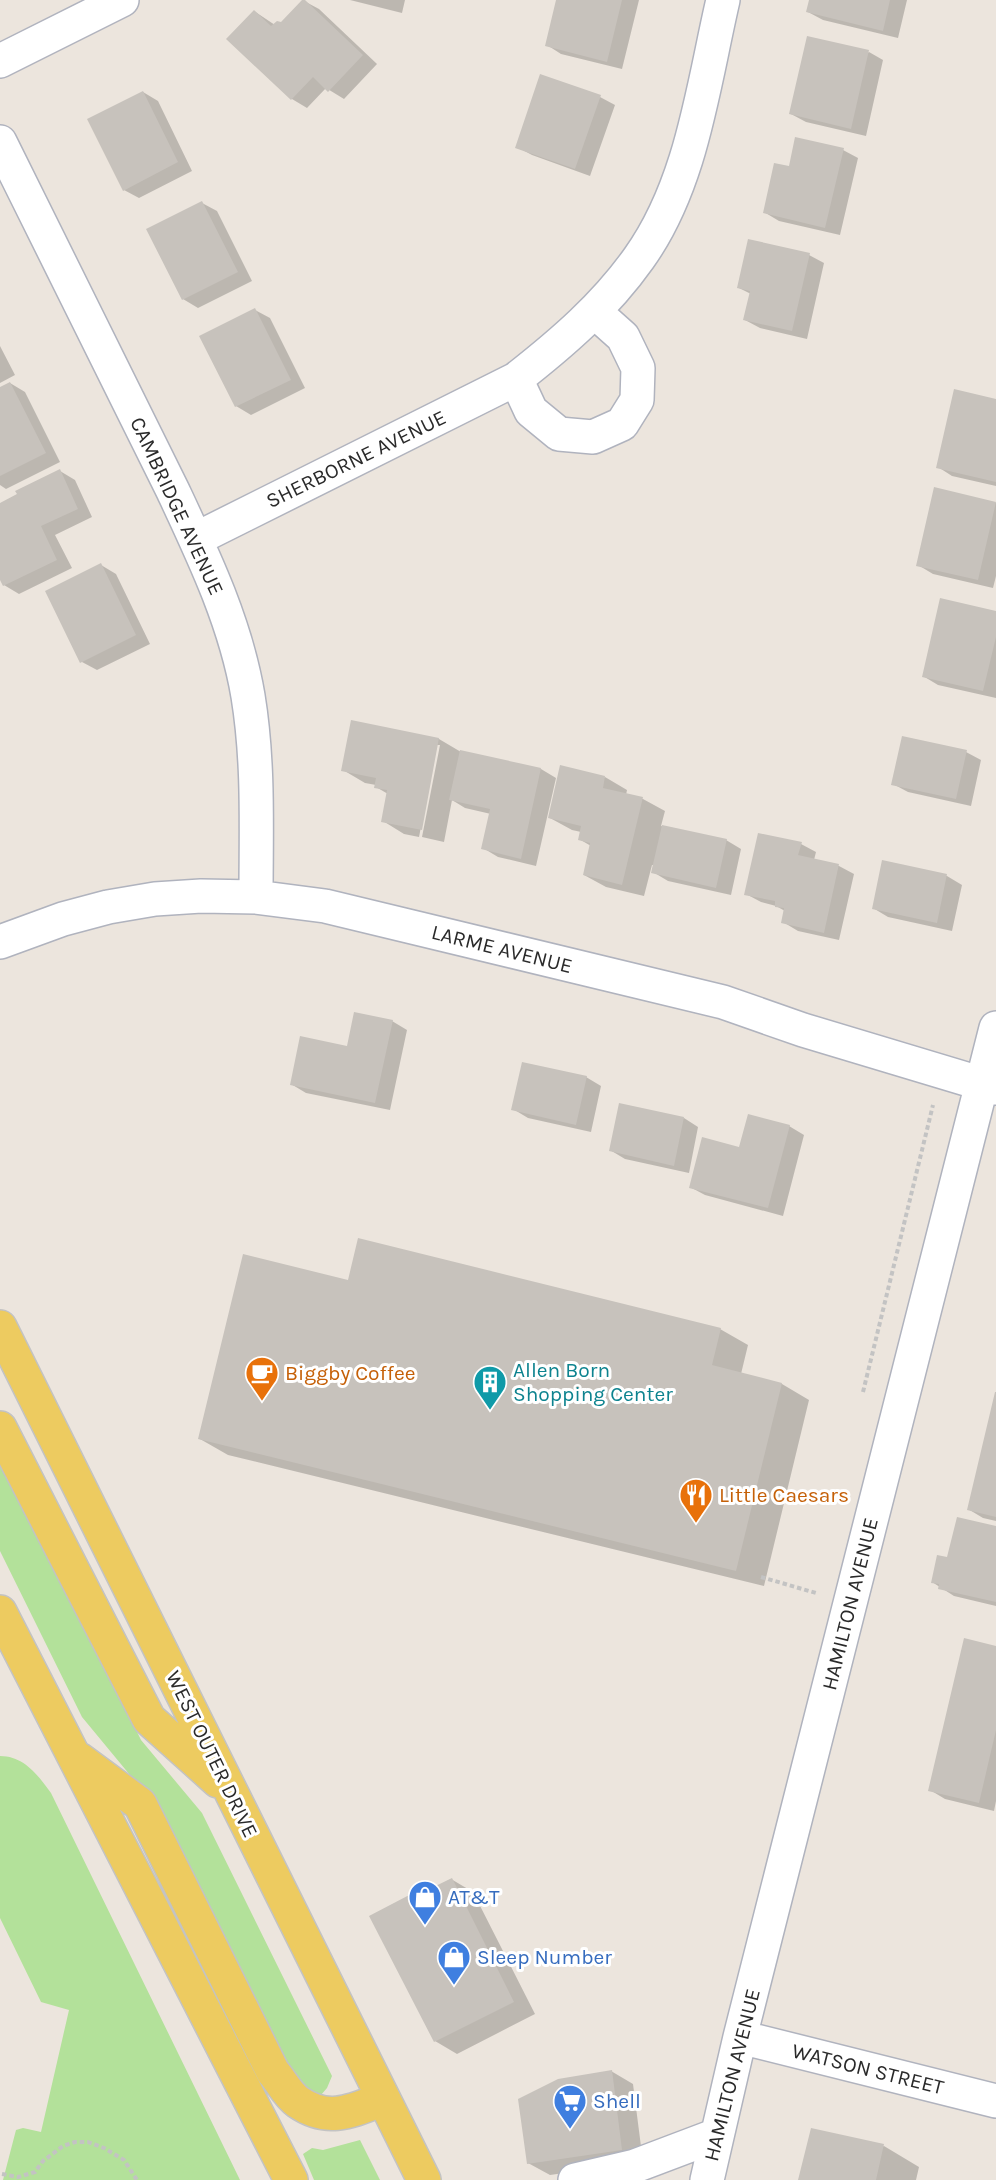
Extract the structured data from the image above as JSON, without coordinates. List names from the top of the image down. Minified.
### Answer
{"streets":{"main road":["WEST OUTER DRIVE"],"street":["SHERBORNE AVENUE","CAMBRIDGE AVENUE","LARME AVENUE","HAMILTON AVENUE","WATSON STREET"]},"crossings":[["SHERBORNE AVENUE","CAMBRIDGE AVENUE"],["CAMBRIDGE AVENUE","LARME AVENUE"],["LARME AVENUE","HAMILTON AVENUE"],["HAMILTON AVENUE","WATSON STREET"]],"places":{"cafe":["Biggby Coffee"],"building":["Allen Born Shopping Center"],"restaurant":["Little Caesars"],"shop":["AT&T","Sleep Number"],"supermarket":["Shell"]}}
